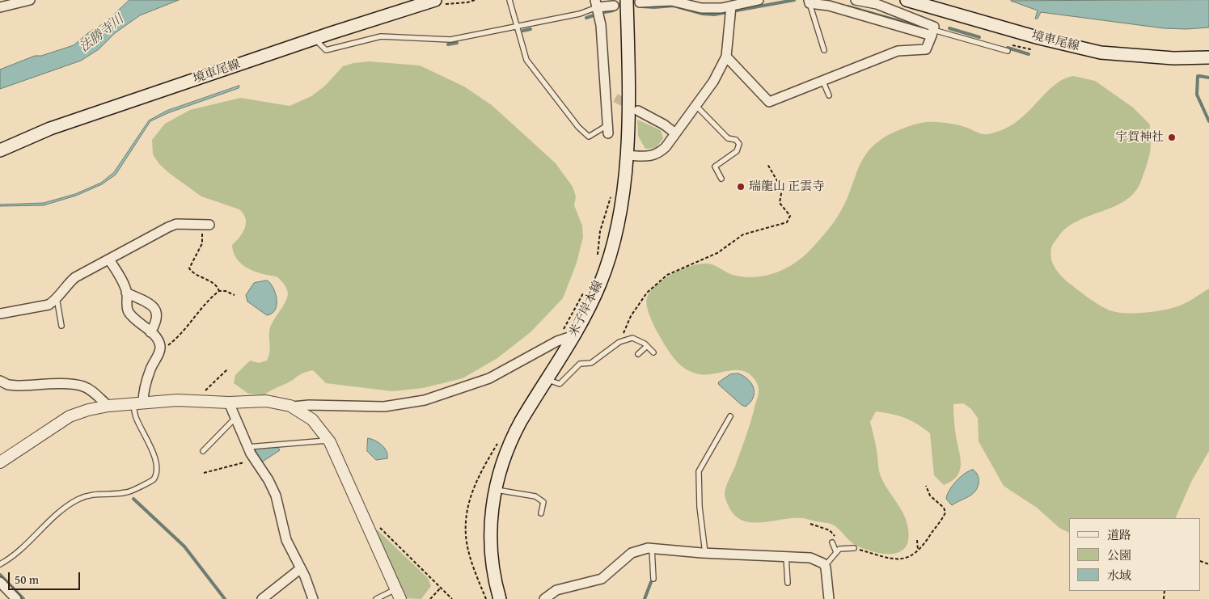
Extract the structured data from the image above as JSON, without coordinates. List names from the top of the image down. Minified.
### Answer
{"streets":{"main road":["境車尾線","米子岸本線"]},"water":["法勝寺川"],"places":["宇賀神社","瑞龍山 正雲寺"],"legend":["道路","公園","水域"],"scale_bar":"50 m"}
